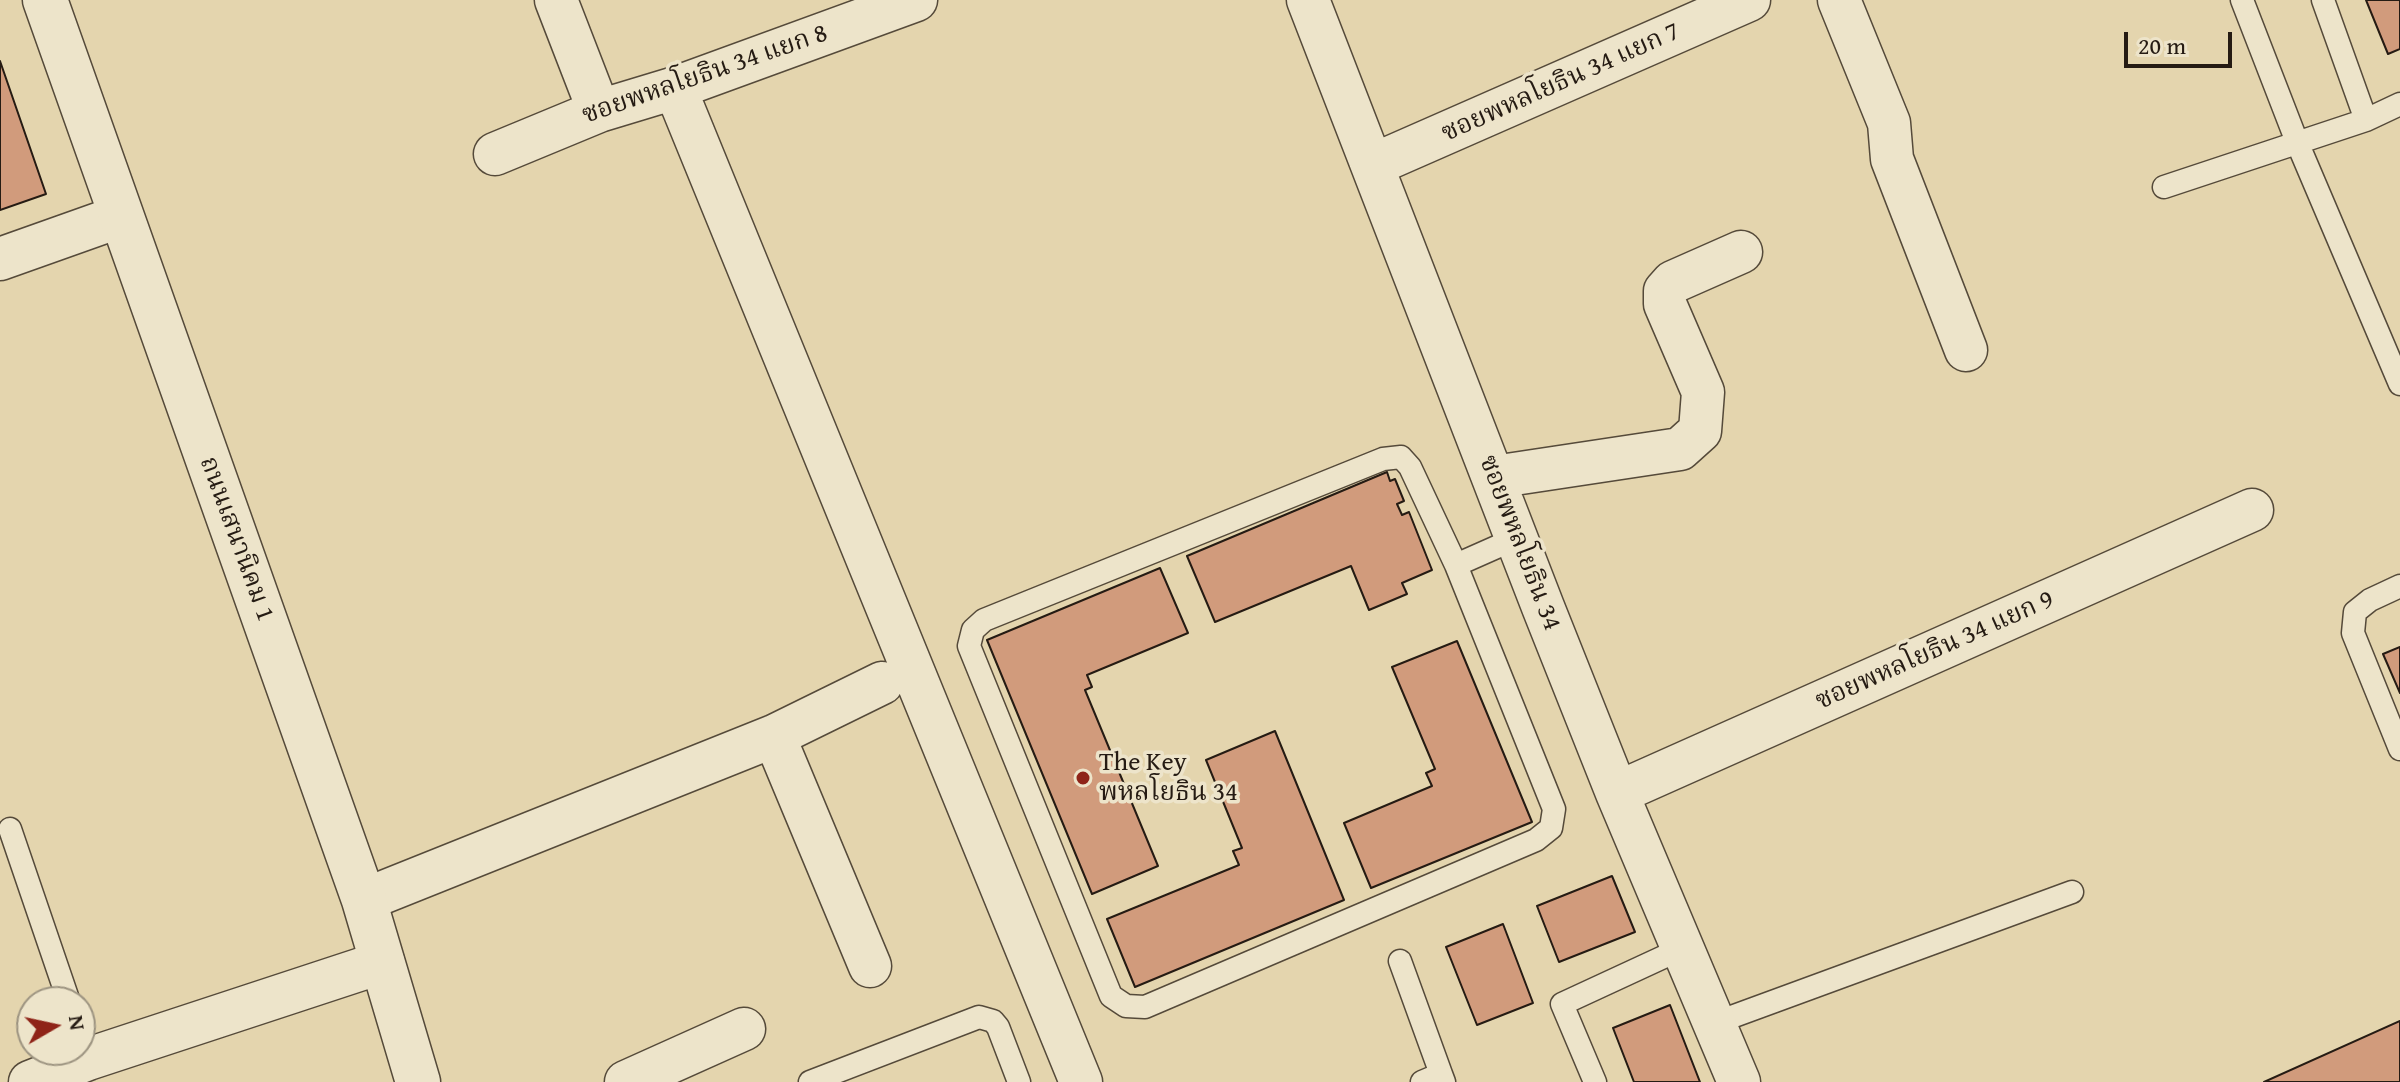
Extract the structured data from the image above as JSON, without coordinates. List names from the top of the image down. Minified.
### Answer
{"streets":{"street":["ซอยพหลโยธิน 34 แยก 8","ซอยพหลโยธิน 34 แยก 7","ถนนเสนานิคม 1","ซอยพหลโยธิน 34","ซอยพหลโยธิน 34 แยก 9"]},"crossings":[["ซอยพหลโยธิน 34 แยก 7","ซอยพหลโยธิน 34"],["ซอยพหลโยธิน 34","ซอยพหลโยธิน 34 แยก 9"]],"places":["The Key พหลโยธิน 34"],"scale_bar":"20 m","north":"right"}
